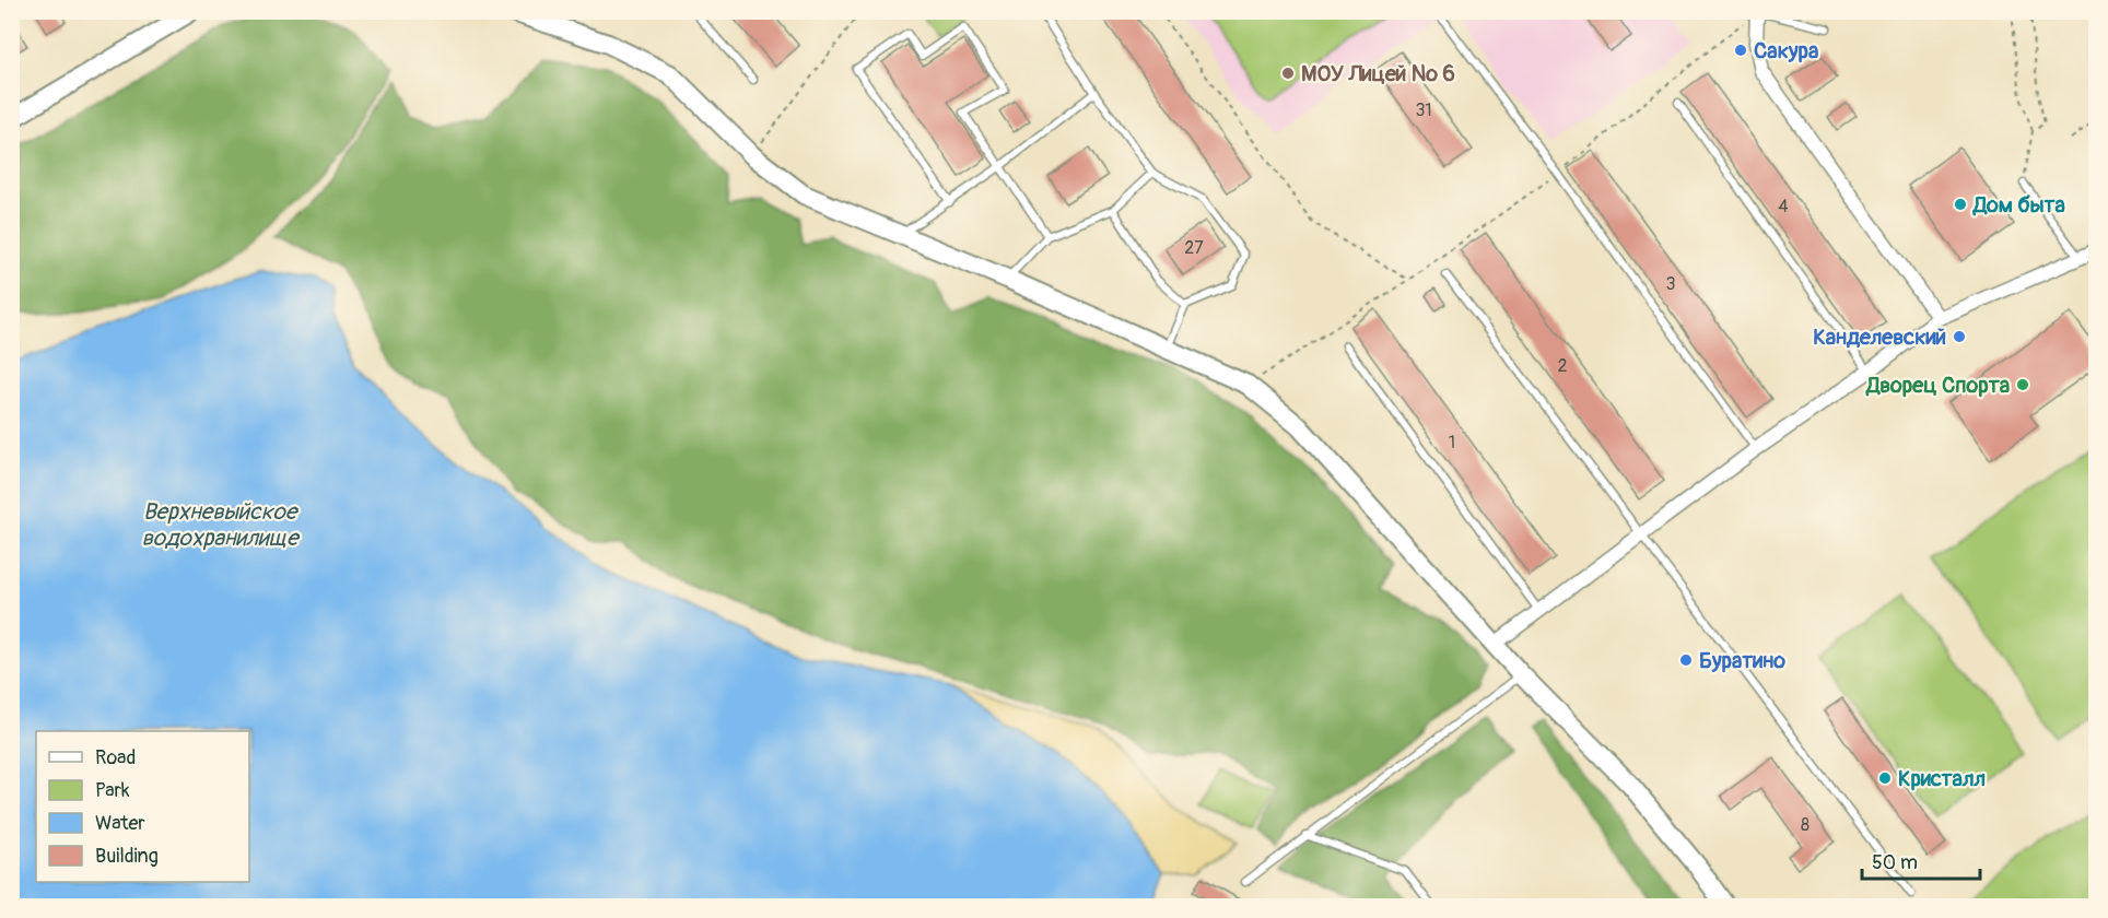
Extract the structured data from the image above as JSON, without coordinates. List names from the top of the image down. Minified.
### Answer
{"water":["Верхневыйское водохранилище"],"places":["Сакура","МОУ Лицей № 6","Дом быта","Канделевский","Дворец Спорта","Буратино","Кристалл"],"house_numbers":["31","4","27","3","2","1","8"],"legend":["Road","Park","Water","Building"],"scale_bar":"50 m"}
